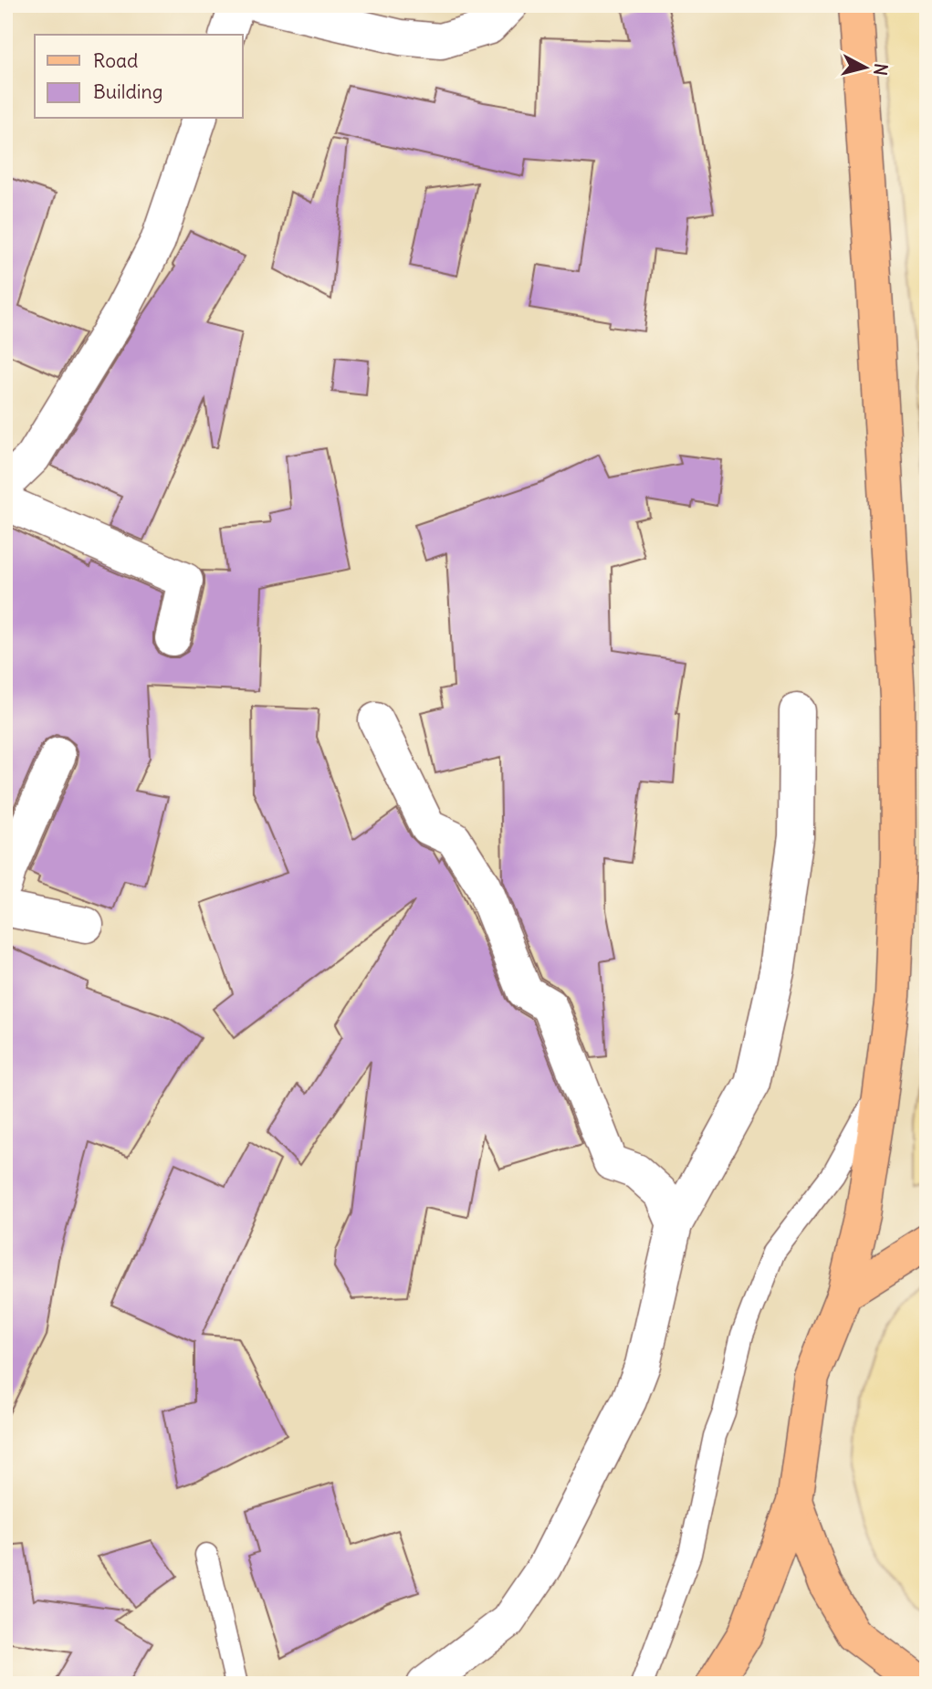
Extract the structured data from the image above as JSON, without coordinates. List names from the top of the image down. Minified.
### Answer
{"legend":["Road","Building"],"north":"right"}
